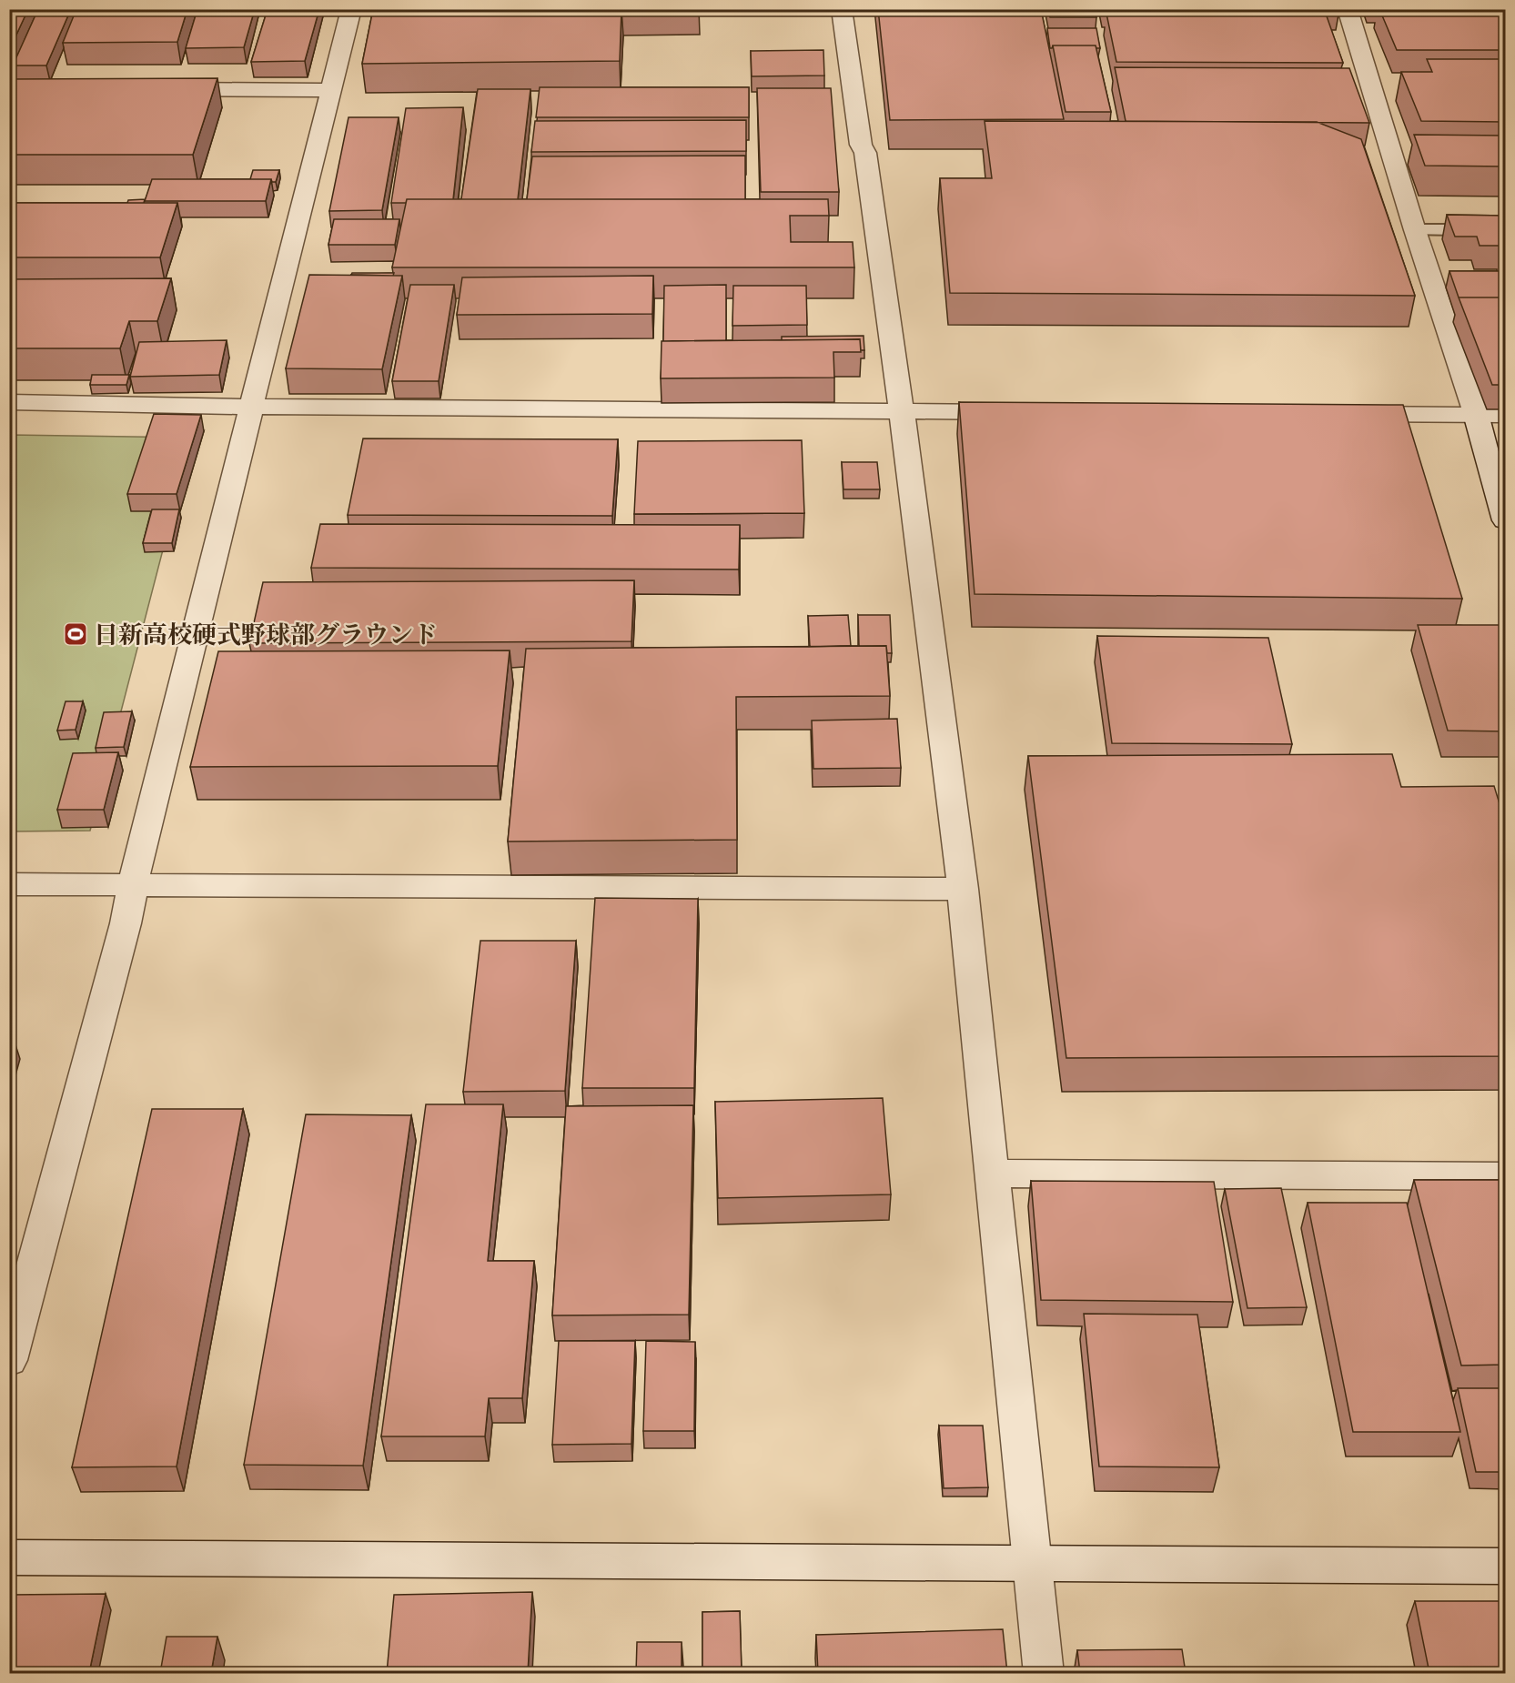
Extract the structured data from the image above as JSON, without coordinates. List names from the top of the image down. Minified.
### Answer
{"places":{"sports":["日新高校硬式野球部グラウンド"]}}
